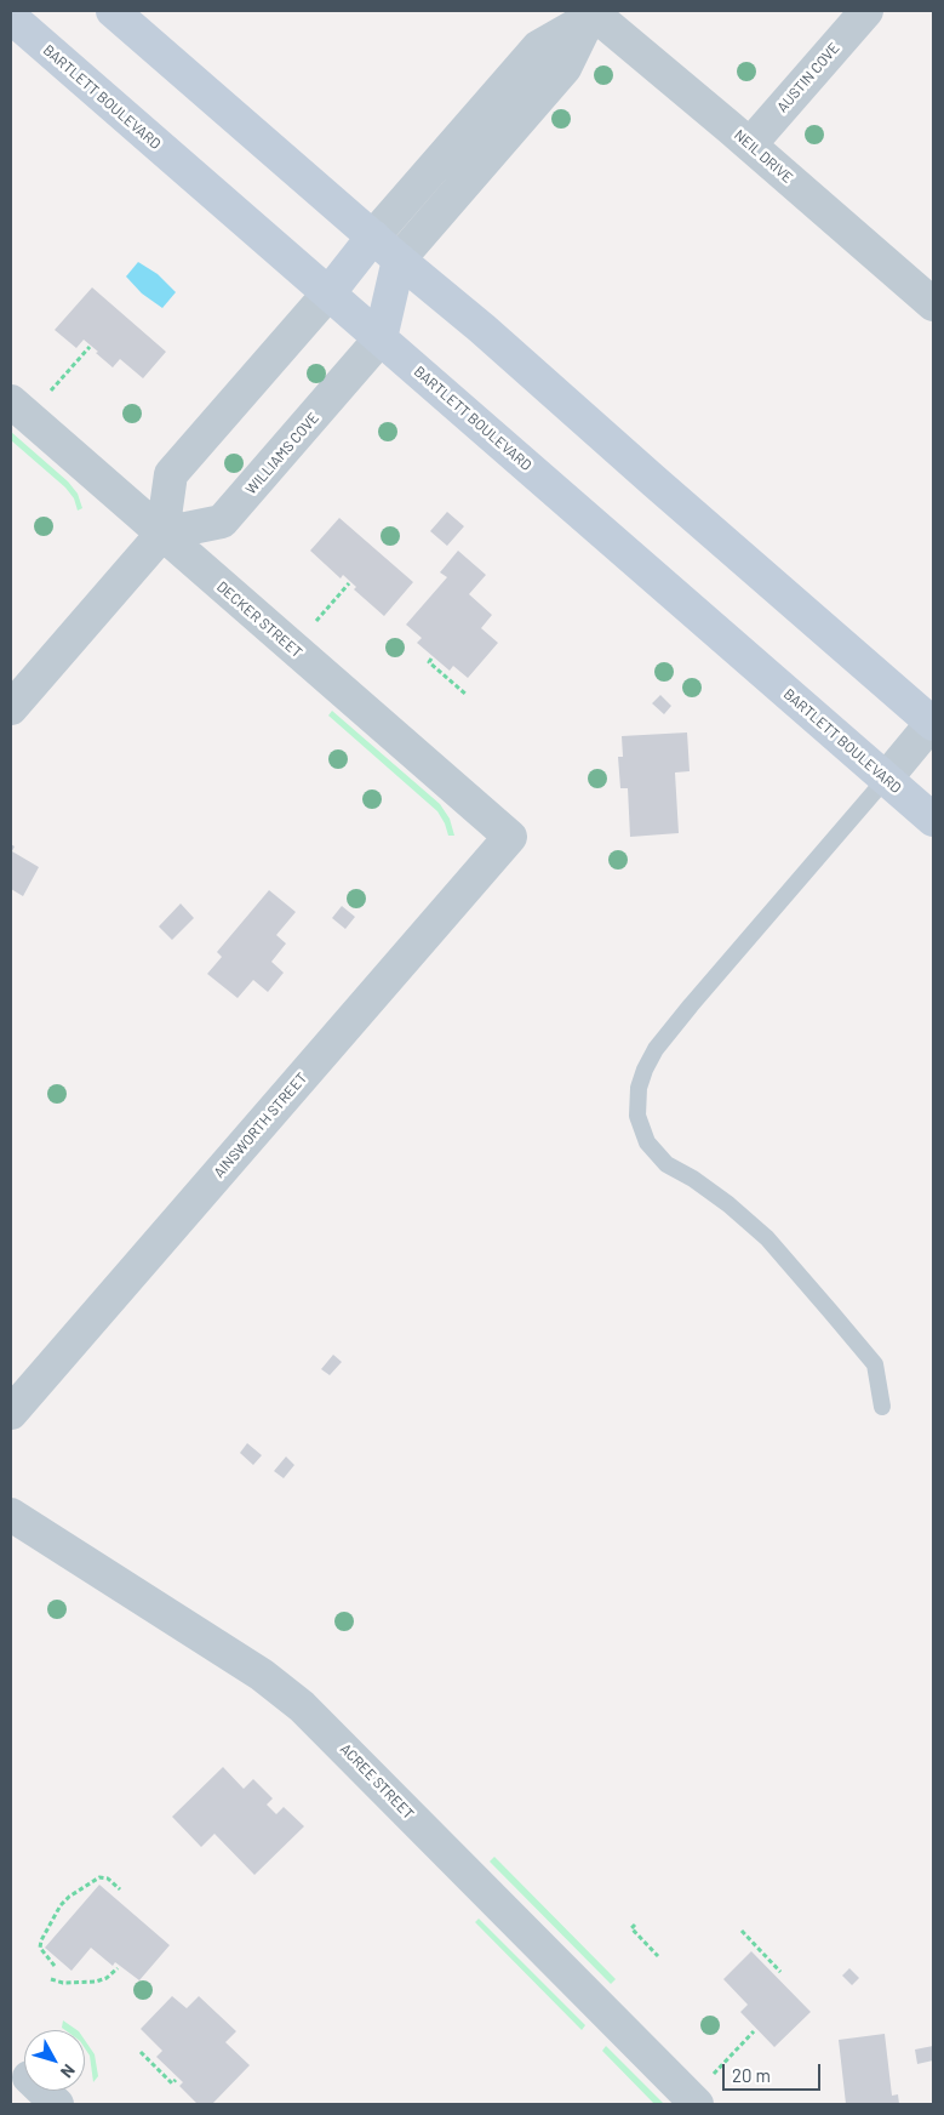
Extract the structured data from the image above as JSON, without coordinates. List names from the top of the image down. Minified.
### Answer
{"streets":{"main road":["BARTLETT BOULEVARD"],"street":["AUSTIN COVE","NEIL DRIVE","WILLIAMS COVE","DECKER STREET","AINSWORTH STREET","ACREE STREET"]},"crossings":[["AUSTIN COVE","NEIL DRIVE"],["BARTLETT BOULEVARD","WILLIAMS COVE"],["WILLIAMS COVE","DECKER STREET"],["DECKER STREET","AINSWORTH STREET"]],"scale_bar":"20 m","north":"bottom right"}
